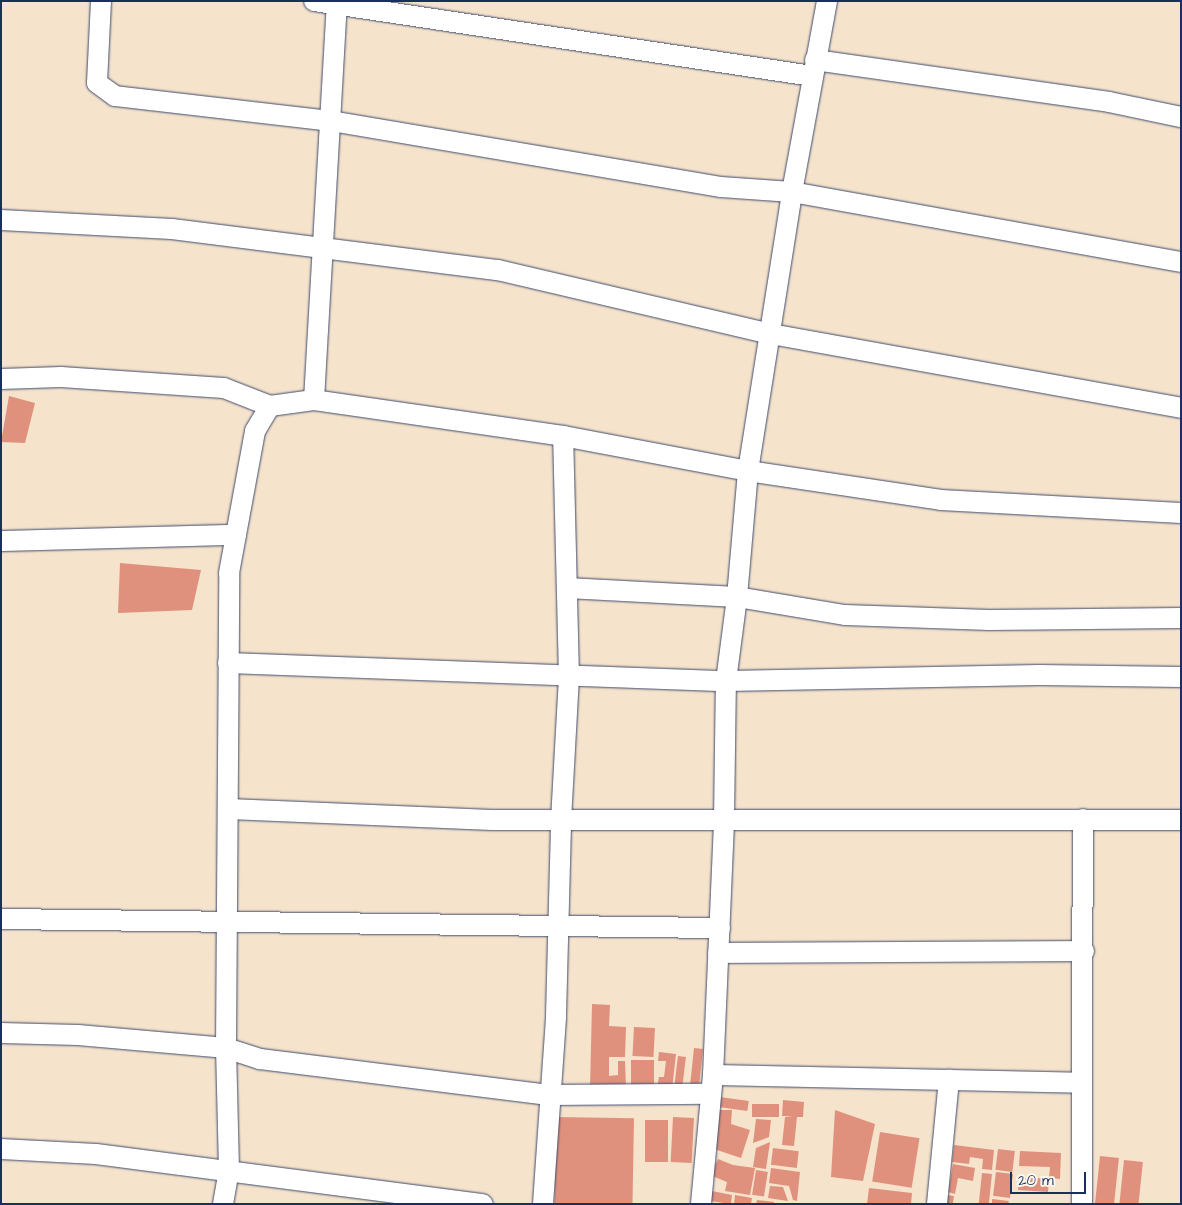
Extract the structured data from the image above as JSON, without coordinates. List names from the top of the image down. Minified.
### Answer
{"scale_bar":"20 m"}
